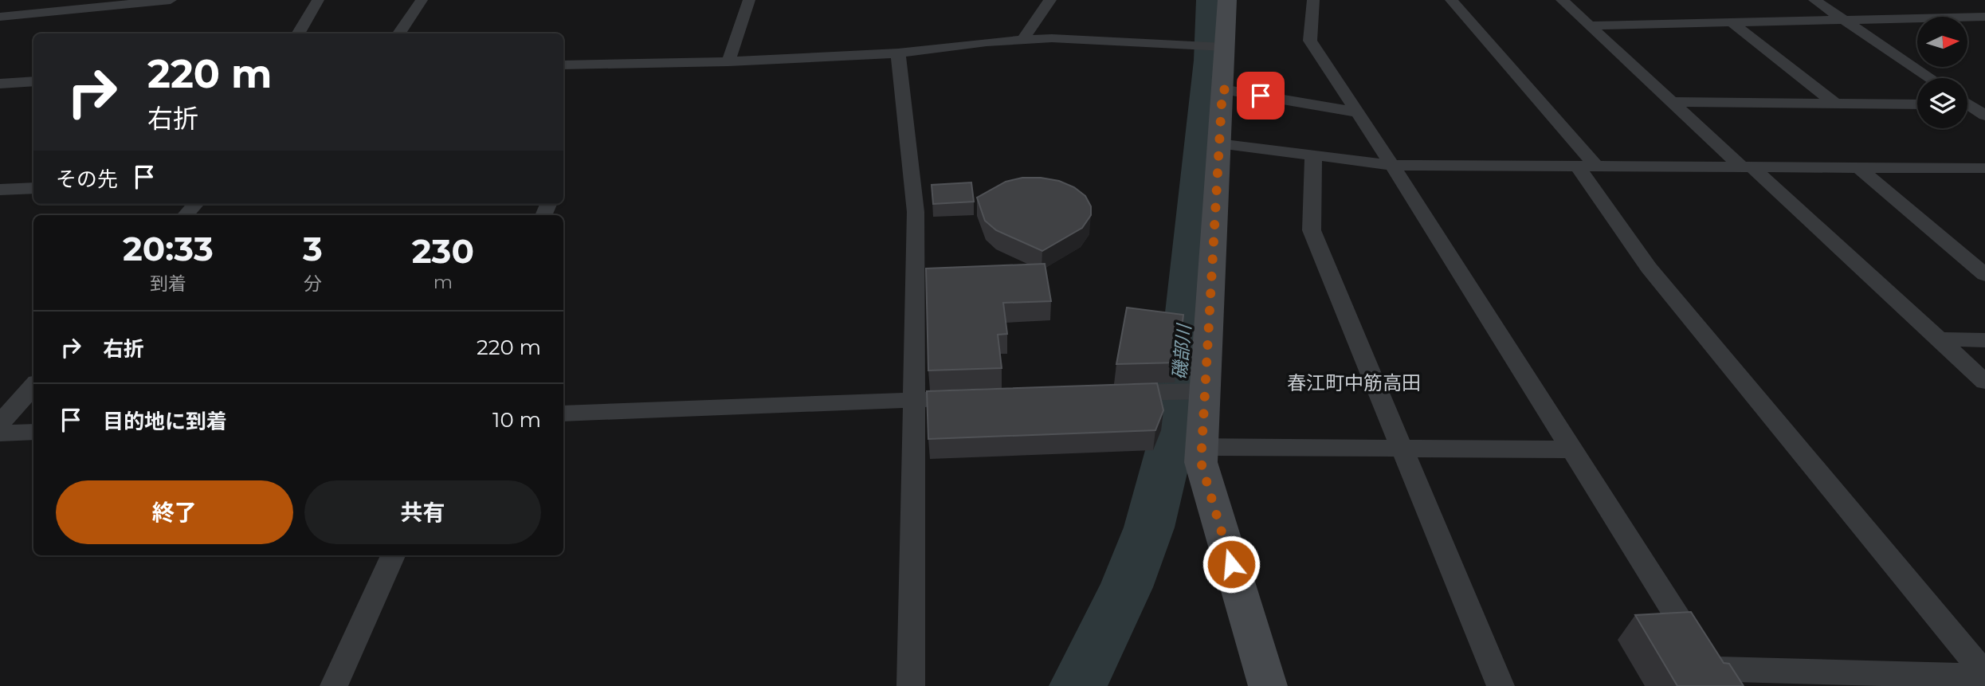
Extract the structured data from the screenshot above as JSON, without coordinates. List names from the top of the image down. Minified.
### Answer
{"districts":["春江町中筋高田"],"water":["磯部川"],"north":"right","page":{"turn":["220 m","右折"],"then":"その先","eta":["20:33","到着","3","分","230","m"],"list":[{"name":"右折","value":"220 m"},{"name":"目的地に到着","value":"10 m"}],"buttons":["終了","共有"]}}
